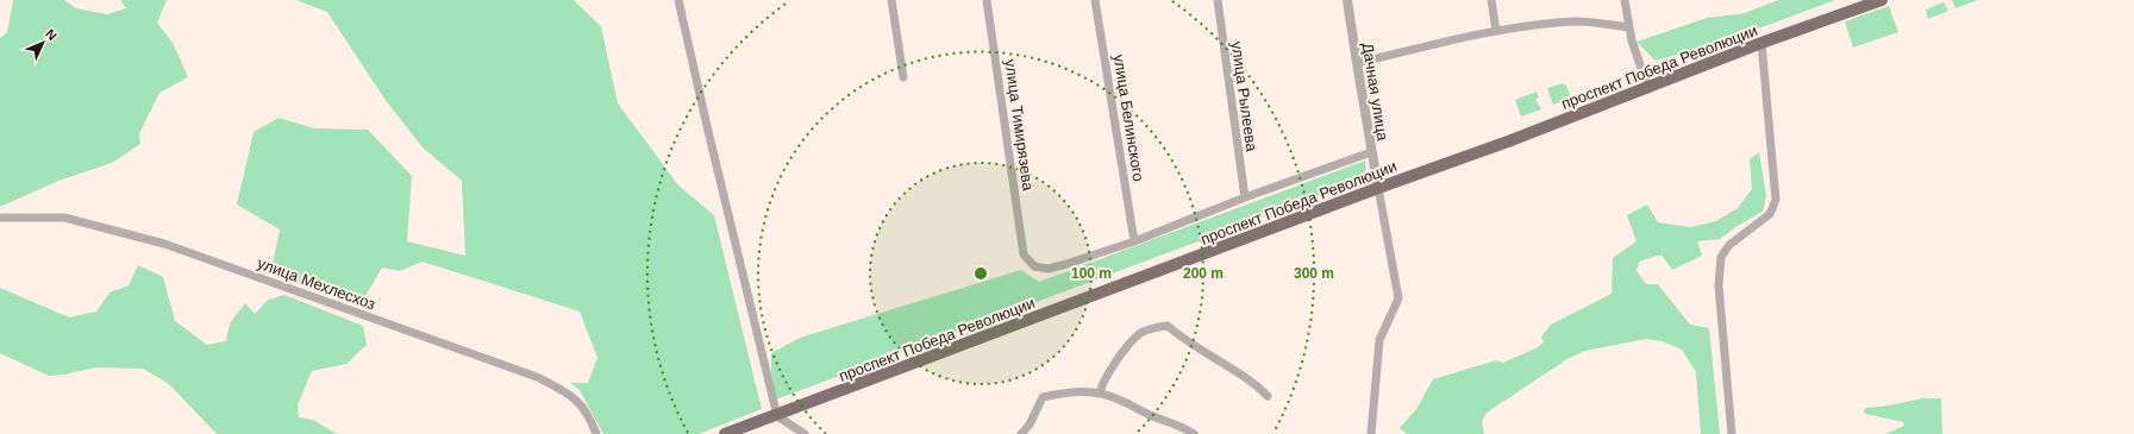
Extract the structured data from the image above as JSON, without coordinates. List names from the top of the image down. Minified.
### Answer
{"streets":{"main road":["проспект Победа Революции"],"street":["Дачная улица","улица Рылеева","улица Белинского","улица Тимирязева","улица Мехлесхоз"]},"crossings":[["проспект Победа Революции","Дачная улица"],["улица Белинского","улица Тимирязева"]],"north":"top right","rings":["100 m","200 m","300 m"]}
